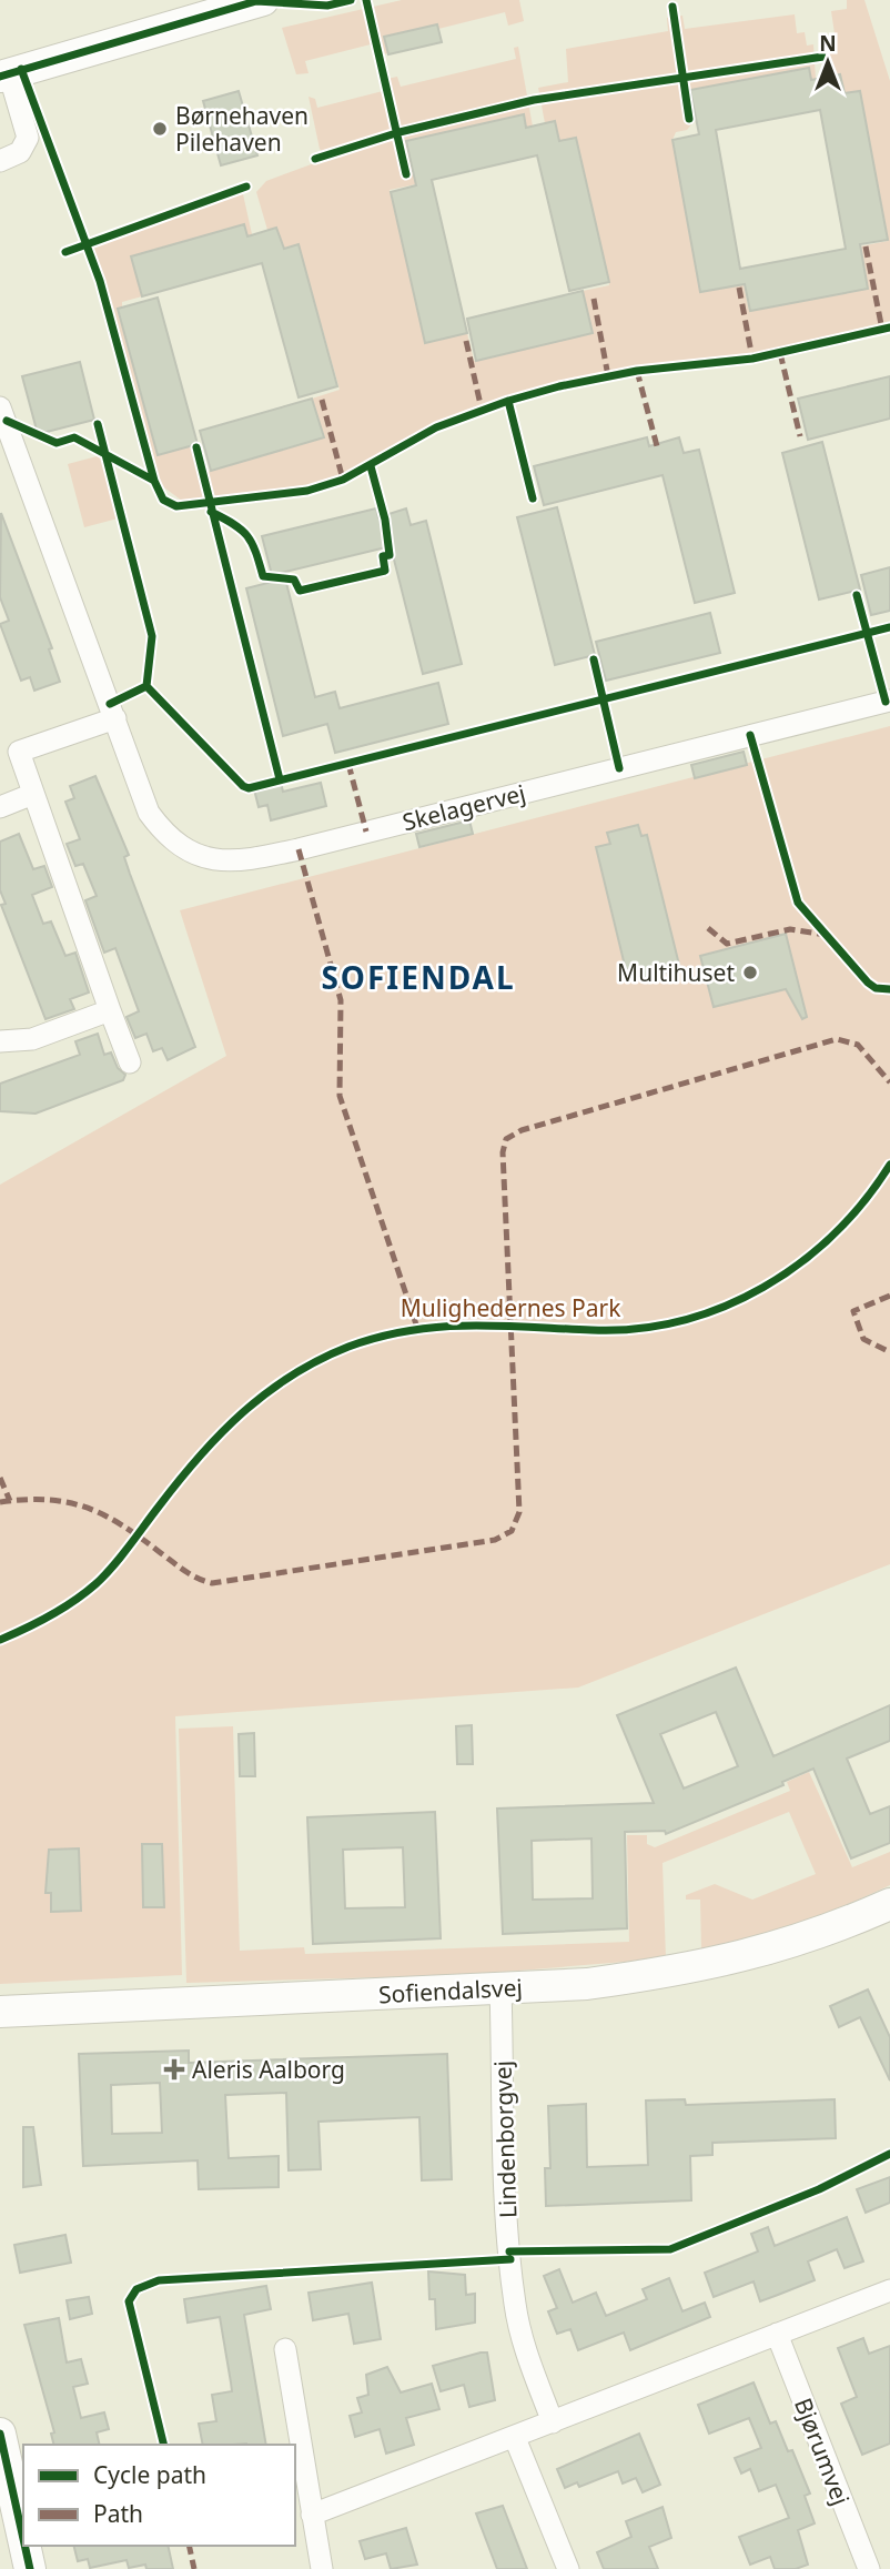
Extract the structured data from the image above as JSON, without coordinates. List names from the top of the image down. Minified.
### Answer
{"streets":{"street":["Skelagervej","Sofiendalsvej","Lindenborgvej","Bjørumvej"]},"crossings":[["Sofiendalsvej","Lindenborgvej"]],"districts":["SOFIENDAL"],"parks":["Mulighedernes Park"],"places":{"other":["Børnehaven Pilehaven","Multihuset"],"health":["Aleris Aalborg"]},"legend":["Cycle path","Path"],"north":"top"}
